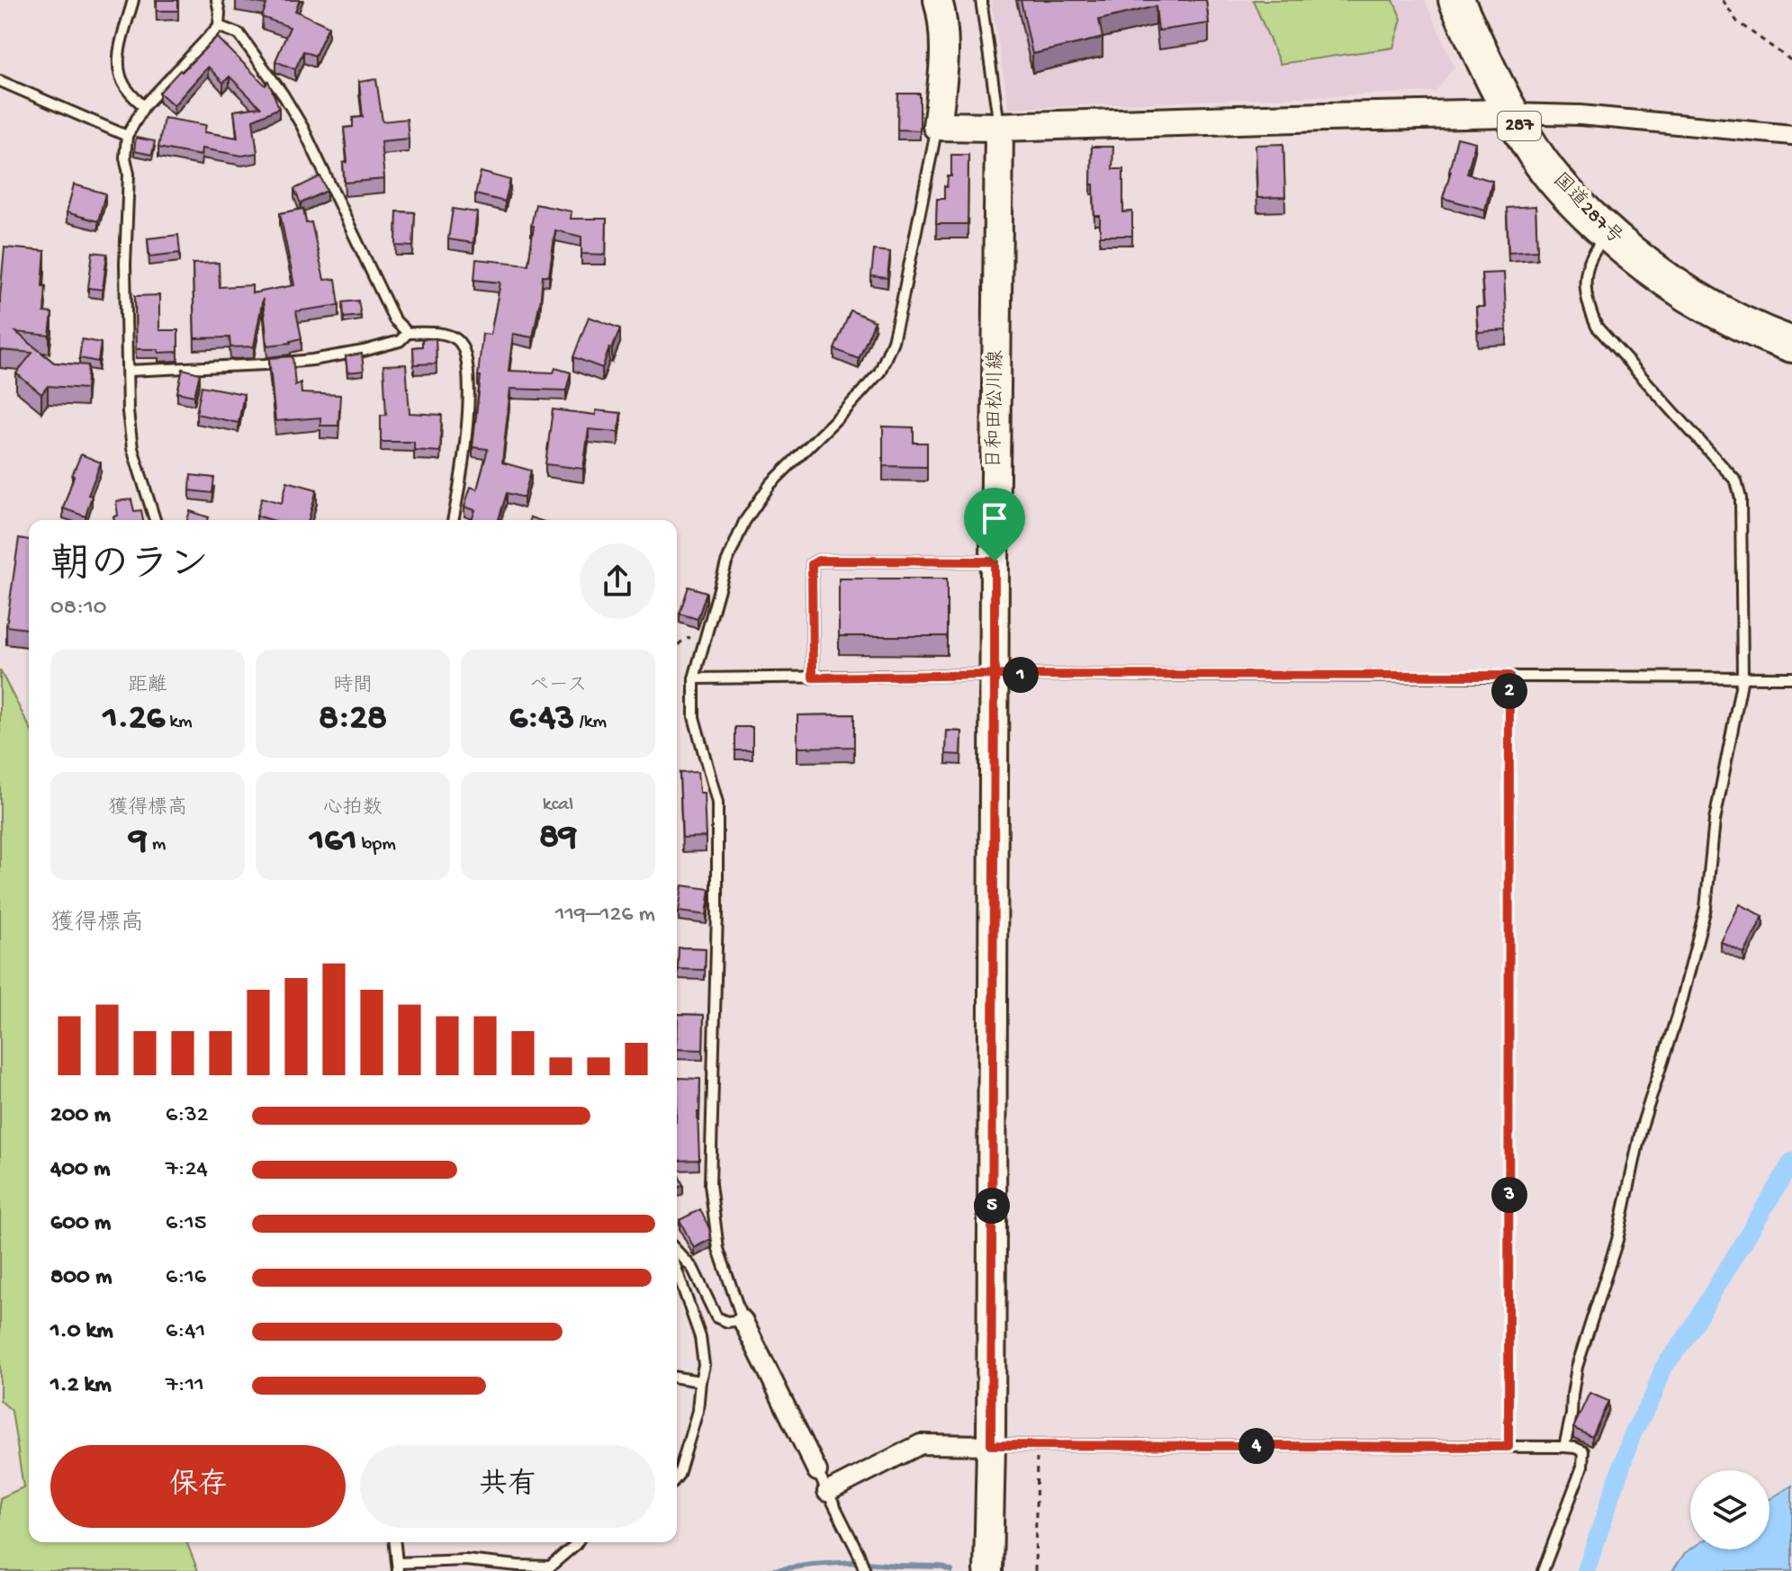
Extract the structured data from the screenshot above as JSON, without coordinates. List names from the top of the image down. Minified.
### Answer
{"streets":{"highway":["287","国道287号"],"main road":["日和田松川線"]},"page":{"heading":["朝のラン","08:10"],"stats":[["距離","1.26 km"],["時間","8:28"],["ペース","6:43 /km"],["獲得標高","9 m"],["心拍数","161 bpm"],["kcal","89"]],"pins":["1","2","3","5","4"],"chart":["獲得標高","119–126 m"],"list":[{"name":"200 m","note":"6:32"},{"name":"400 m","note":"7:24"},{"name":"600 m","note":"6:15"},{"name":"800 m","note":"6:16"},{"name":"1.0 km","note":"6:41"},{"name":"1.2 km","note":"7:11"}],"buttons":["保存","共有"]}}
